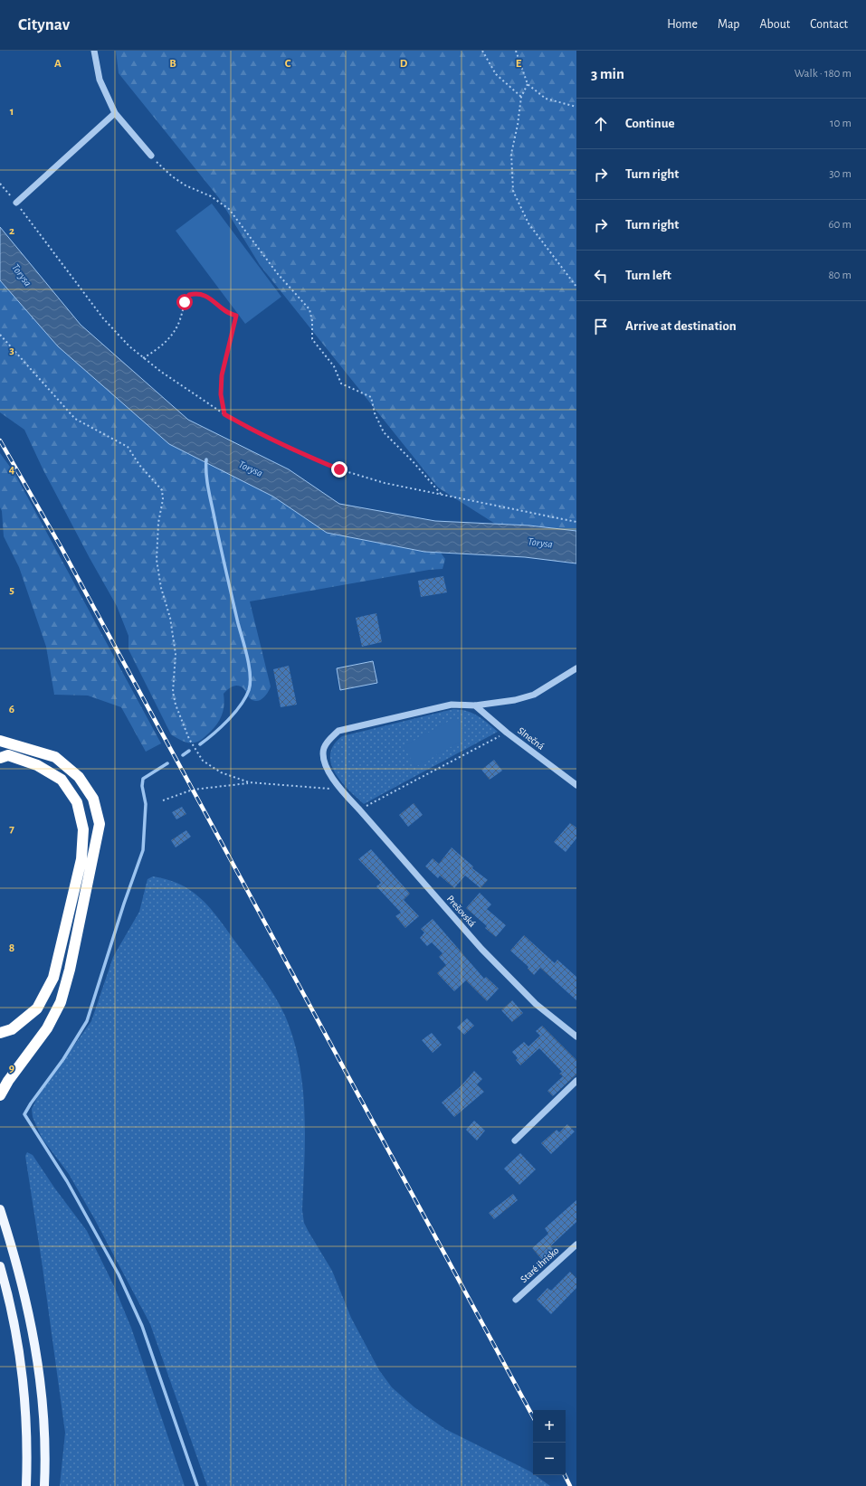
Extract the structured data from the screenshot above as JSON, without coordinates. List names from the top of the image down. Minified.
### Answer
{"streets":{"street":["Slnečná","Prešovská","Staré ihrisko"]},"crossings":[["Slnečná","Prešovská"]],"water":["Torysa"],"page":{"header":"Citynav","nav":["Home","Map","About","Contact"],"heading":["3 min","Walk · 180 m"],"list":[["Continue","10 m"],["Turn right","30 m"],["Turn right","60 m"],["Turn left","80 m"],"Arrive at destination"],"map_buttons":["+","−"]},"grid":{"columns":["A","B","C","D","E"],"rows":["1","2","3","4","5","6","7","8","9"]}}
